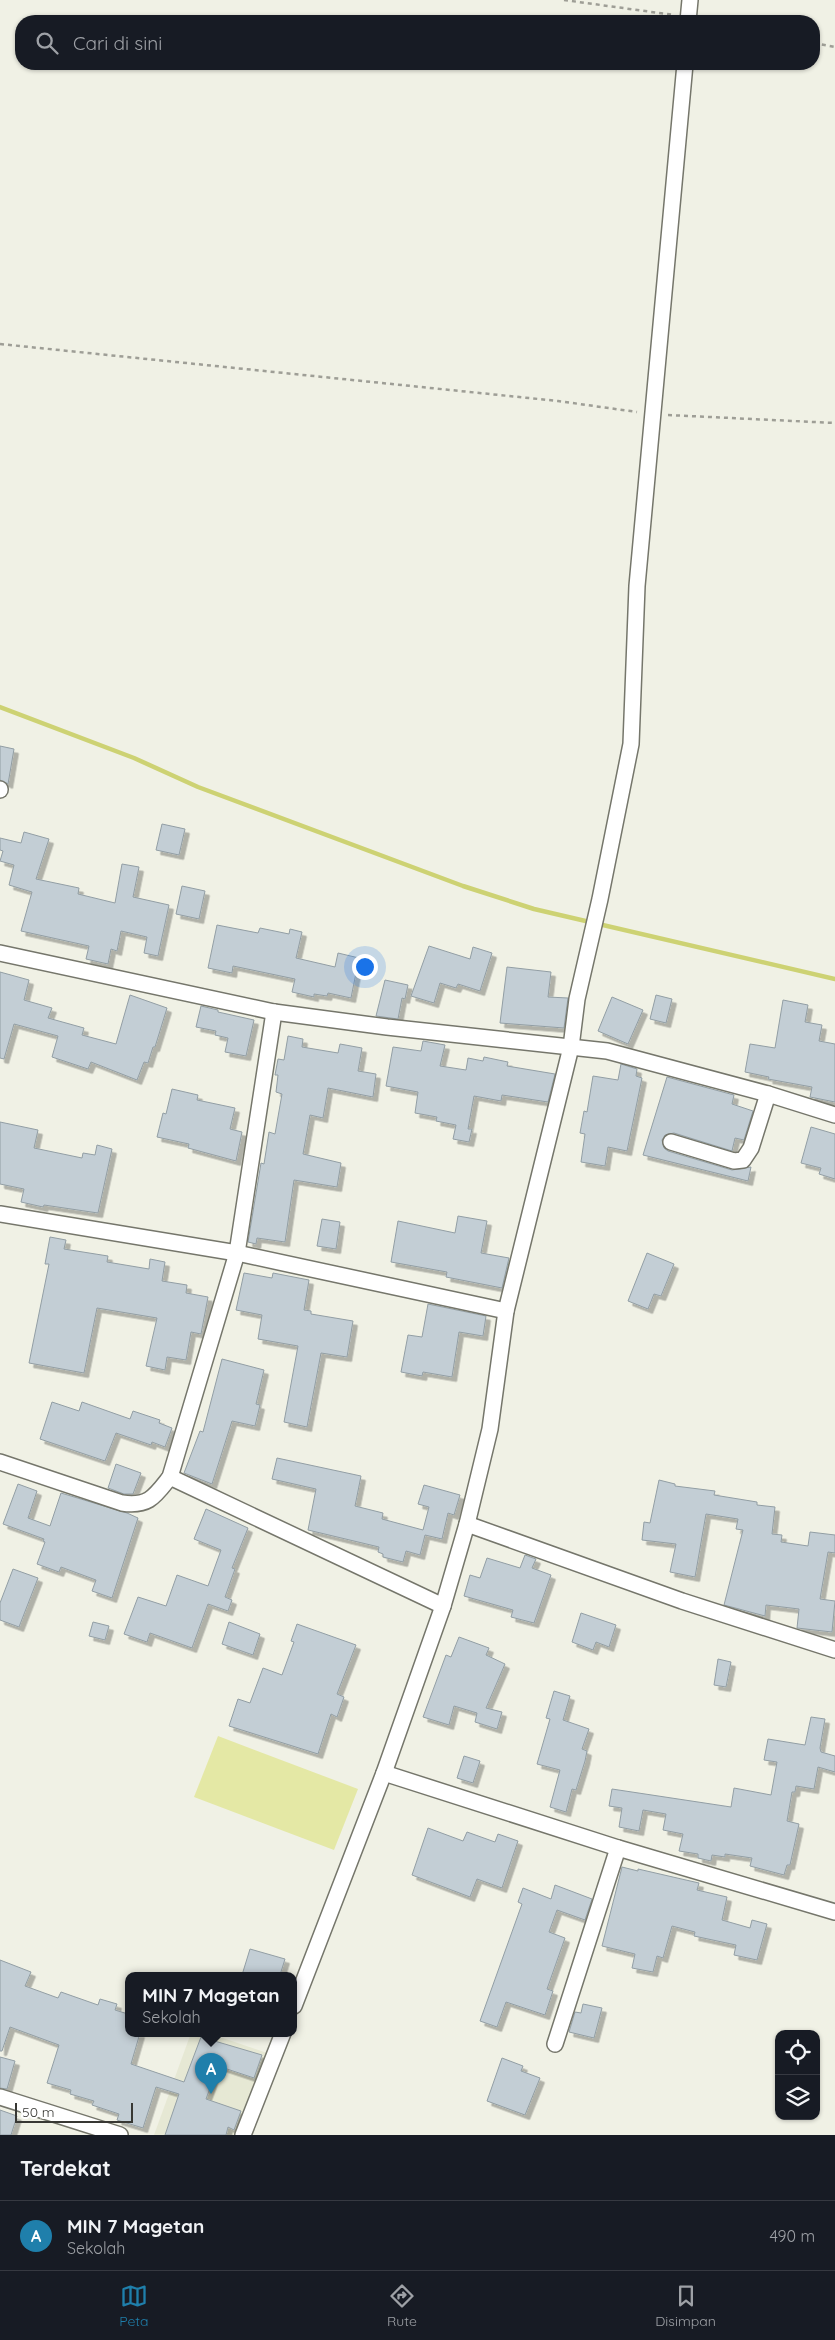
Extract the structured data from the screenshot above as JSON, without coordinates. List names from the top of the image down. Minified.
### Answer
{"scale_bar":"50 m","page":{"search":"Cari di sini","popup":["MIN 7 Magetan","Sekolah"],"pins":"A","scale":"50 m","heading":"Terdekat","list":[{"mark":"A","name":"MIN 7 Magetan","note":"Sekolah","value":"490 m"}],"nav":["Peta","Rute","Disimpan"]}}
